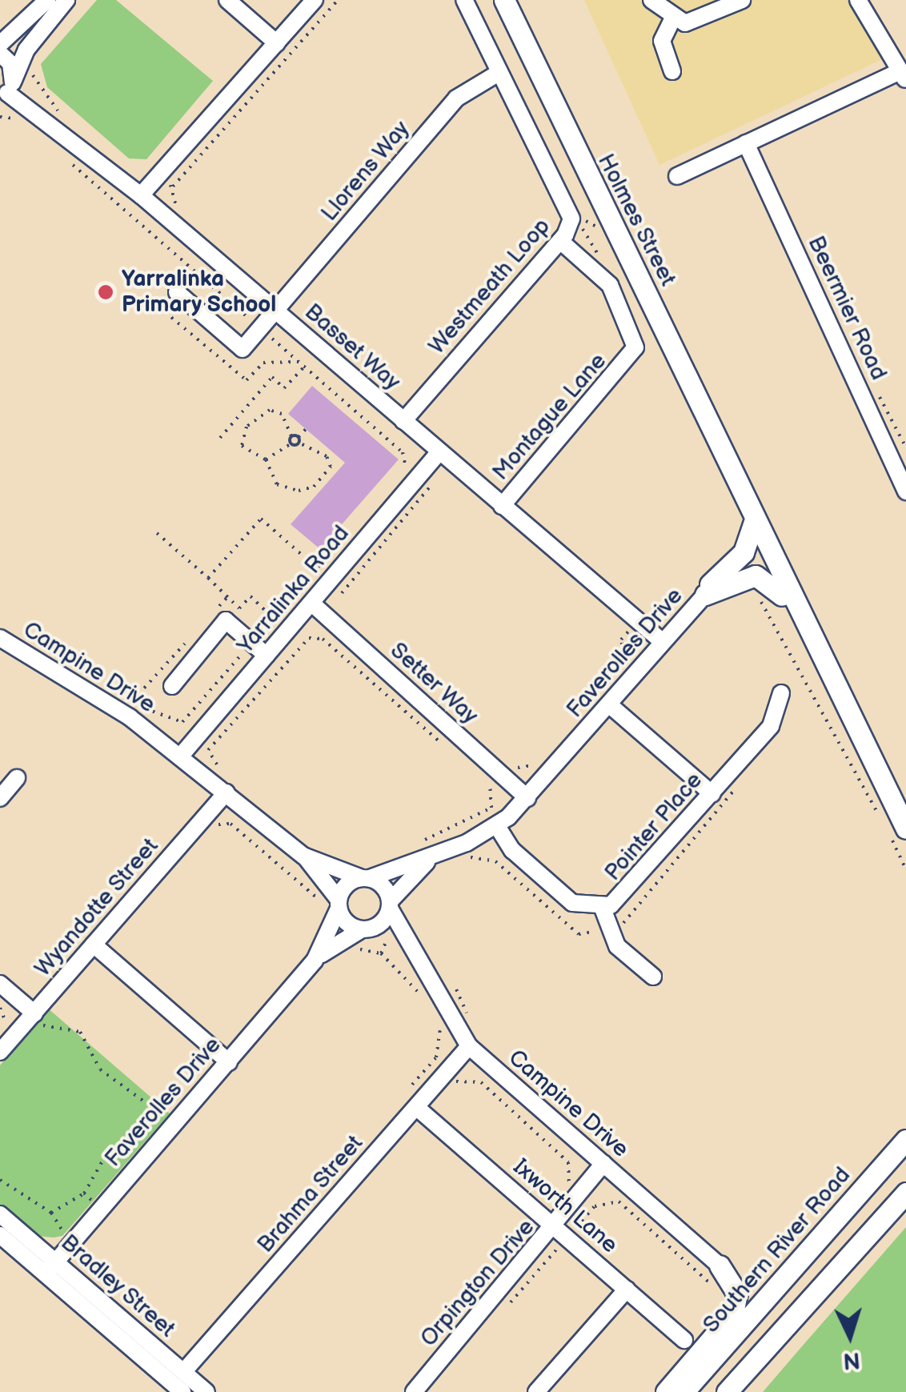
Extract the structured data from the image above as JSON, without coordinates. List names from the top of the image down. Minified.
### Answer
{"streets":{"main road":["Holmes Street","Southern River Road"],"street":["Llorens Way","Westmeath Loop","Beermier Road","Basset Way","Montague Lane","Yarralinka Road","Faverolles Drive","Campine Drive","Setter Way","Pointer Place","Wyandotte Street","Brahma Street","Ixworth Lane","Orpington Drive","Bradley Street"]},"crossings":[["Llorens Way","Westmeath Loop"],["Llorens Way","Basset Way"],["Westmeath Loop","Basset Way"],["Westmeath Loop","Montague Lane"],["Basset Way","Montague Lane"],["Basset Way","Yarralinka Road"],["Basset Way","Faverolles Drive"],["Yarralinka Road","Campine Drive"],["Yarralinka Road","Setter Way"],["Faverolles Drive","Campine Drive"],["Faverolles Drive","Setter Way"],["Faverolles Drive","Pointer Place"],["Faverolles Drive","Bradley Street"],["Campine Drive","Wyandotte Street"],["Campine Drive","Brahma Street"],["Campine Drive","Orpington Drive"],["Brahma Street","Ixworth Lane"],["Brahma Street","Bradley Street"],["Ixworth Lane","Orpington Drive"]],"places":["Yarralinka Primary School"],"north":"bottom"}
